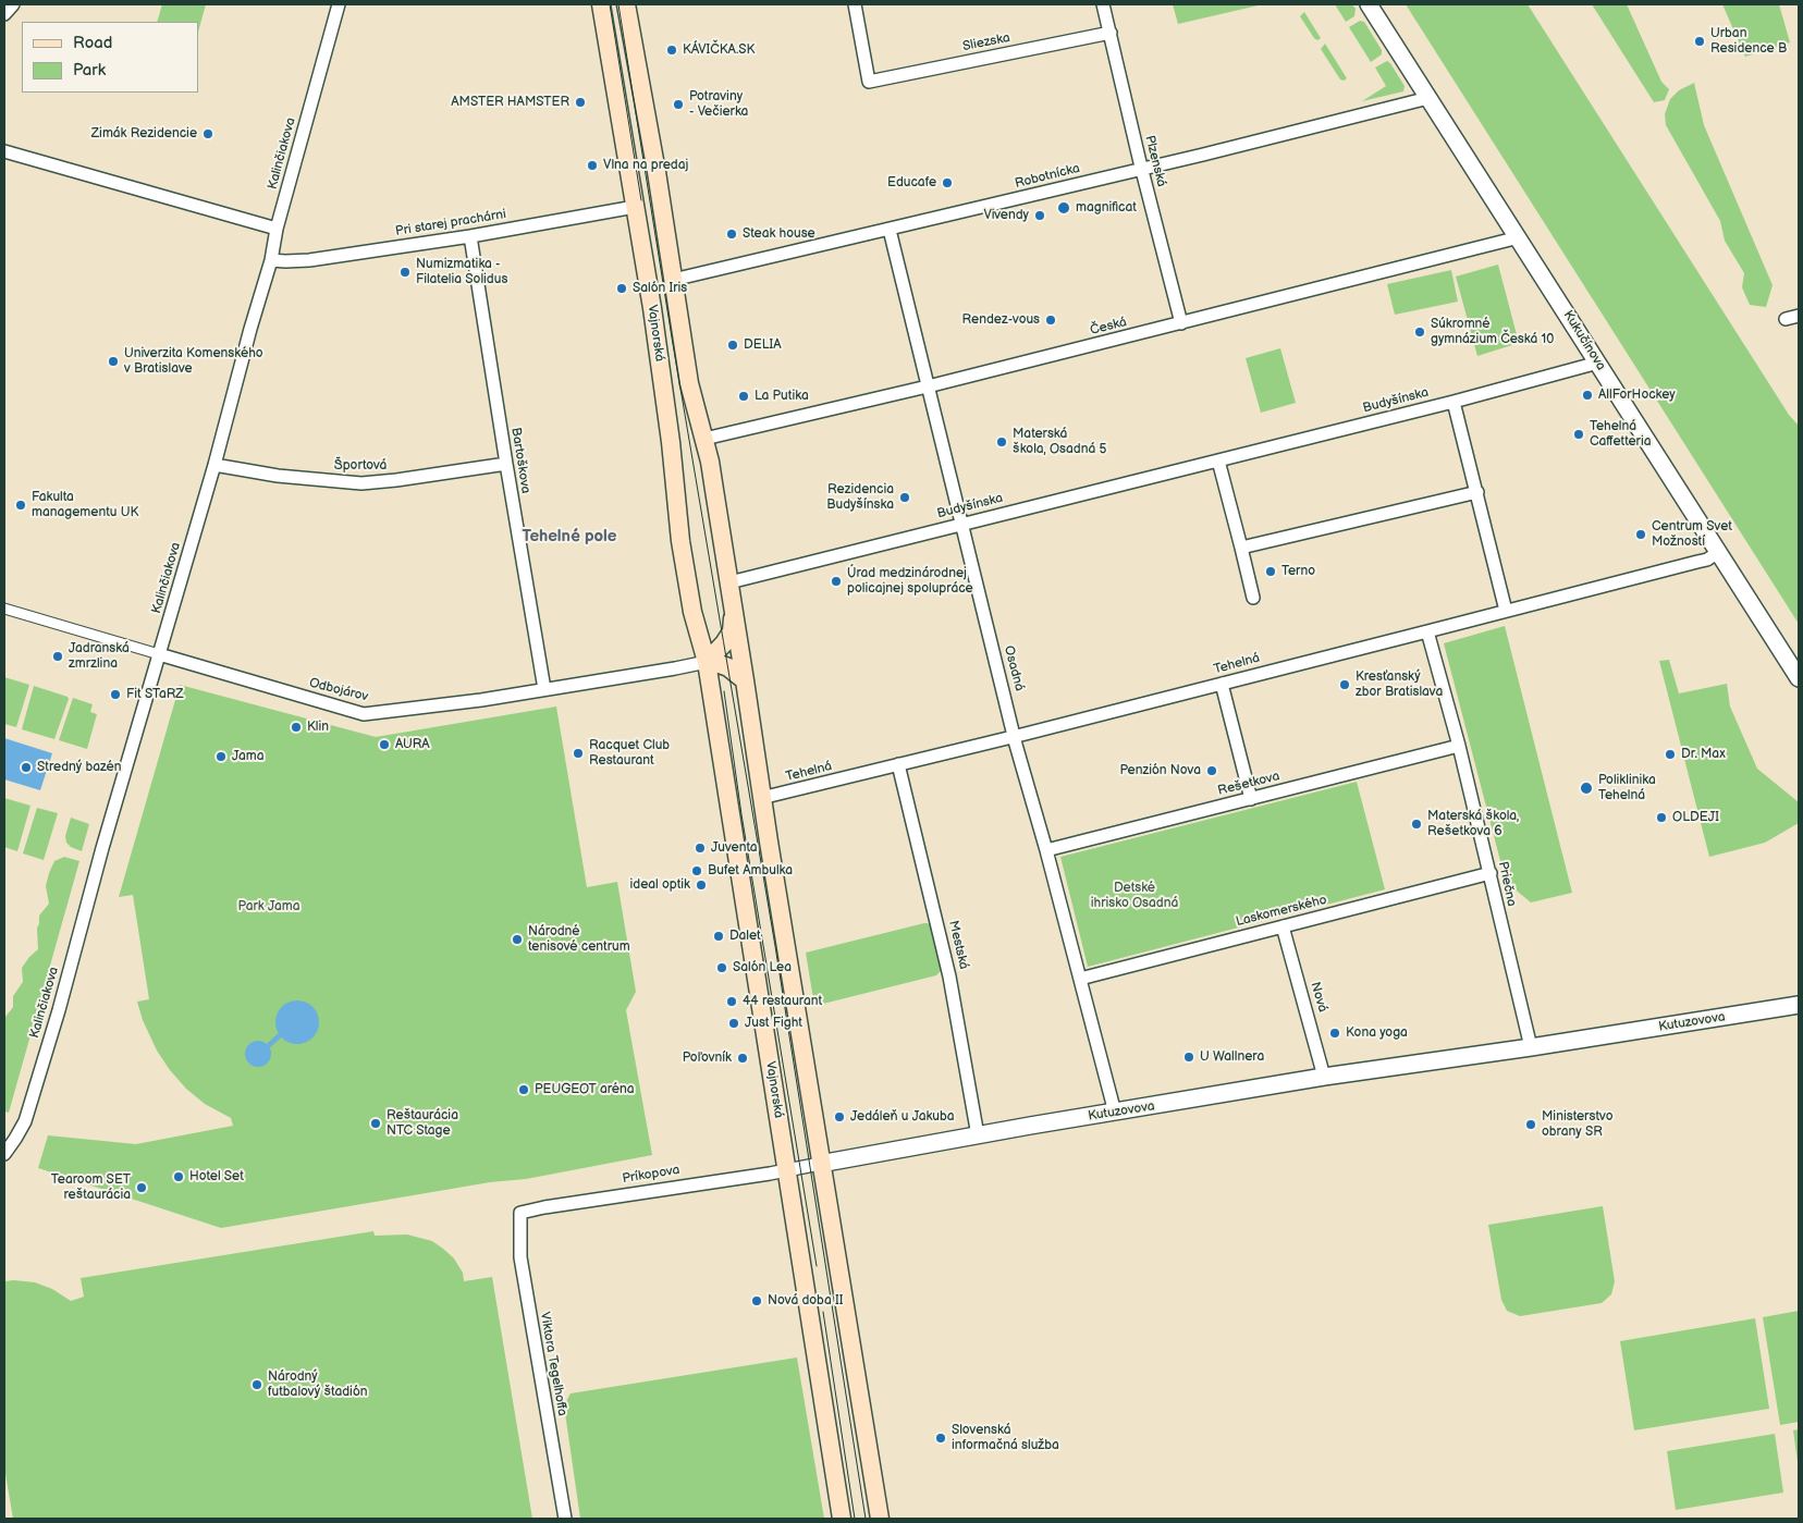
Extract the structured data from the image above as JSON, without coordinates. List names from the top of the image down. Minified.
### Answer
{"streets":{"main road":["Vajnorská"],"street":["Sliezska","Kalinčiakova","Plzenská","Robotnícka","Pri starej prachárni","Česká","Kukučínova","Budyšínska","Bartoškova","Športová","Tehelná","Osadná","Odbojárov","Rešetkova","Priečna","Laskomerského","Mestská","Nová","Kutuzovova","Príkopova","Viktora Tegelhoffa"]},"crossings":[["Sliezska","Plzenská"],["Kalinčiakova","Pri starej prachárni"],["Kalinčiakova","Športová"],["Kalinčiakova","Odbojárov"],["Plzenská","Robotnícka"],["Plzenská","Česká"],["Robotnícka","Vajnorská"],["Robotnícka","Kukučínova"],["Robotnícka","Osadná"],["Pri starej prachárni","Vajnorská"],["Pri starej prachárni","Bartoškova"],["Česká","Vajnorská"],["Česká","Kukučínova"],["Česká","Osadná"],["Vajnorská","Budyšínska"],["Vajnorská","Tehelná"],["Vajnorská","Odbojárov"],["Vajnorská","Kutuzovova"],["Vajnorská","Príkopova"],["Kukučínova","Budyšínska"],["Kukučínova","Tehelná"],["Budyšínska","Osadná"],["Bartoškova","Športová"],["Bartoškova","Odbojárov"],["Tehelná","Osadná"],["Tehelná","Priečna"],["Tehelná","Mestská"],["Osadná","Rešetkova"],["Osadná","Laskomerského"],["Osadná","Kutuzovova"],["Rešetkova","Priečna"],["Priečna","Laskomerského"],["Priečna","Kutuzovova"],["Laskomerského","Nová"],["Mestská","Kutuzovova"],["Nová","Kutuzovova"],["Kutuzovova","Príkopova"],["Príkopova","Viktora Tegelhoffa"]],"districts":["Tehelné pole"],"parks":["Detské ihrisko Osadná","Park Jama"],"places":["Urban Residence B","KÁVIČKA.SK","AMSTER HAMSTER","Potraviny - Večierka","Zimák Rezidencie","Vlna na predaj","Educafe","magnificat","Vivendy","Steak house","Numizmatika - Filatelia Solidus","Salón Iris","Rendez-vous","Súkromné gymnázium Česká 10","DELIA","Univerzita Komenského v Bratislave","AllForHockey","La Putika","Tehelná Caffetteria","Materská škola, Osadná 5","Rezidencia Budyšínska","Fakulta managementu UK","Centrum Svet Možností","Terno","Úrad medzinárodnej policajnej spolupráce","Jadranská zmrzlina","Kresťanský zbor Bratislava","Fit STaRZ","Klin","AURA","Racquet Club Restaurant","Dr. Max","Jama","Stredný bazén","Penzión Nova","Poliklinika Tehelná","OLDEJI","Materská škola, Rešetkova 6","Juventa","Bufet Ambulka","ideal optik","Dalet","Národné tenisové centrum","Salón Lea","44 restaurant","Just Fight","Kona yoga","U Wallnera","Poľovník","PEUGEOT aréna","Jedáleň u Jakuba","Reštaurácia NTC Stage","Ministerstvo obrany SR","Hotel Set","Tearoom SET reštaurácia","Nová doba II","Národný futbalový štadión","Slovenská informačná služba"],"legend":["Road","Park"]}
